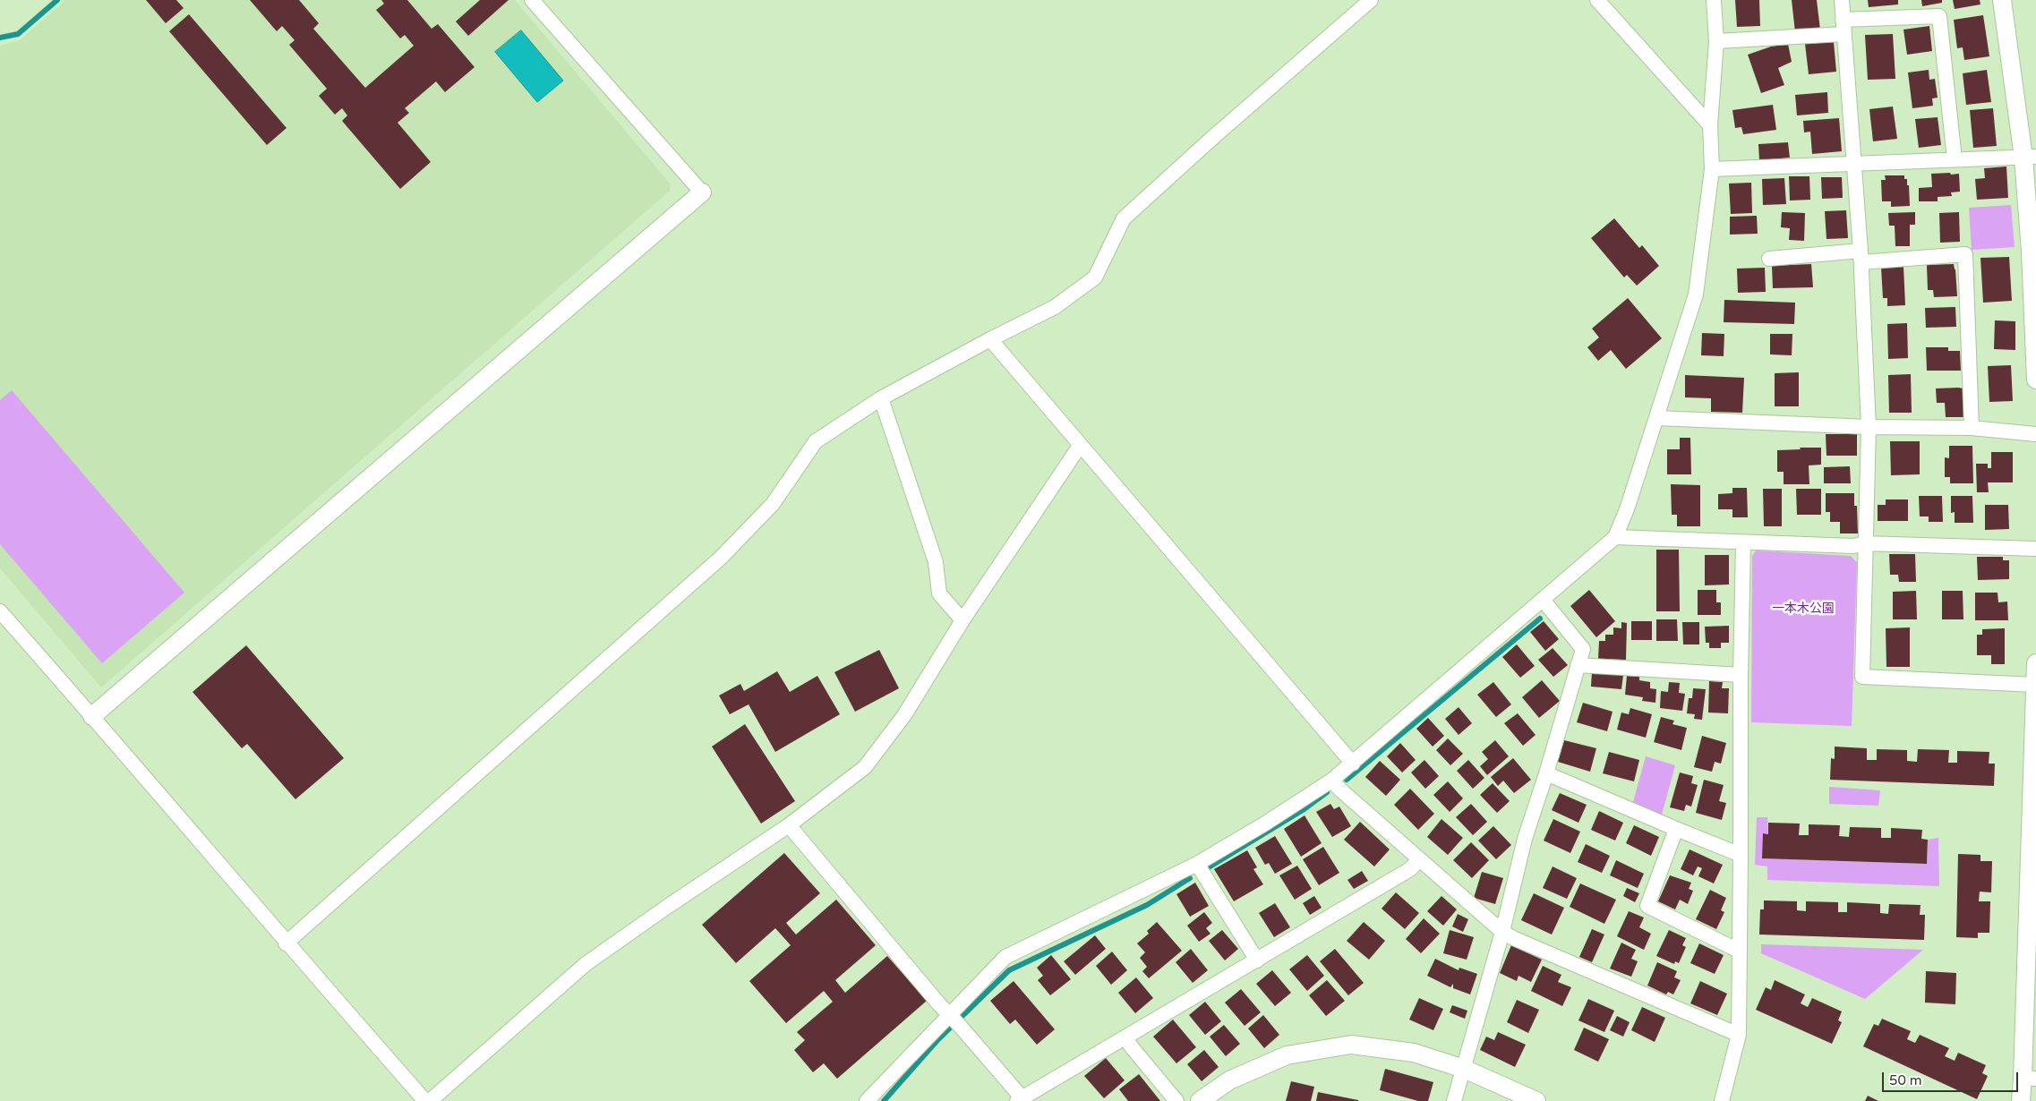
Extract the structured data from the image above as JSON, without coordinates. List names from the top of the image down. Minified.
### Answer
{"parks":["一本木公園"],"scale_bar":"50 m"}
